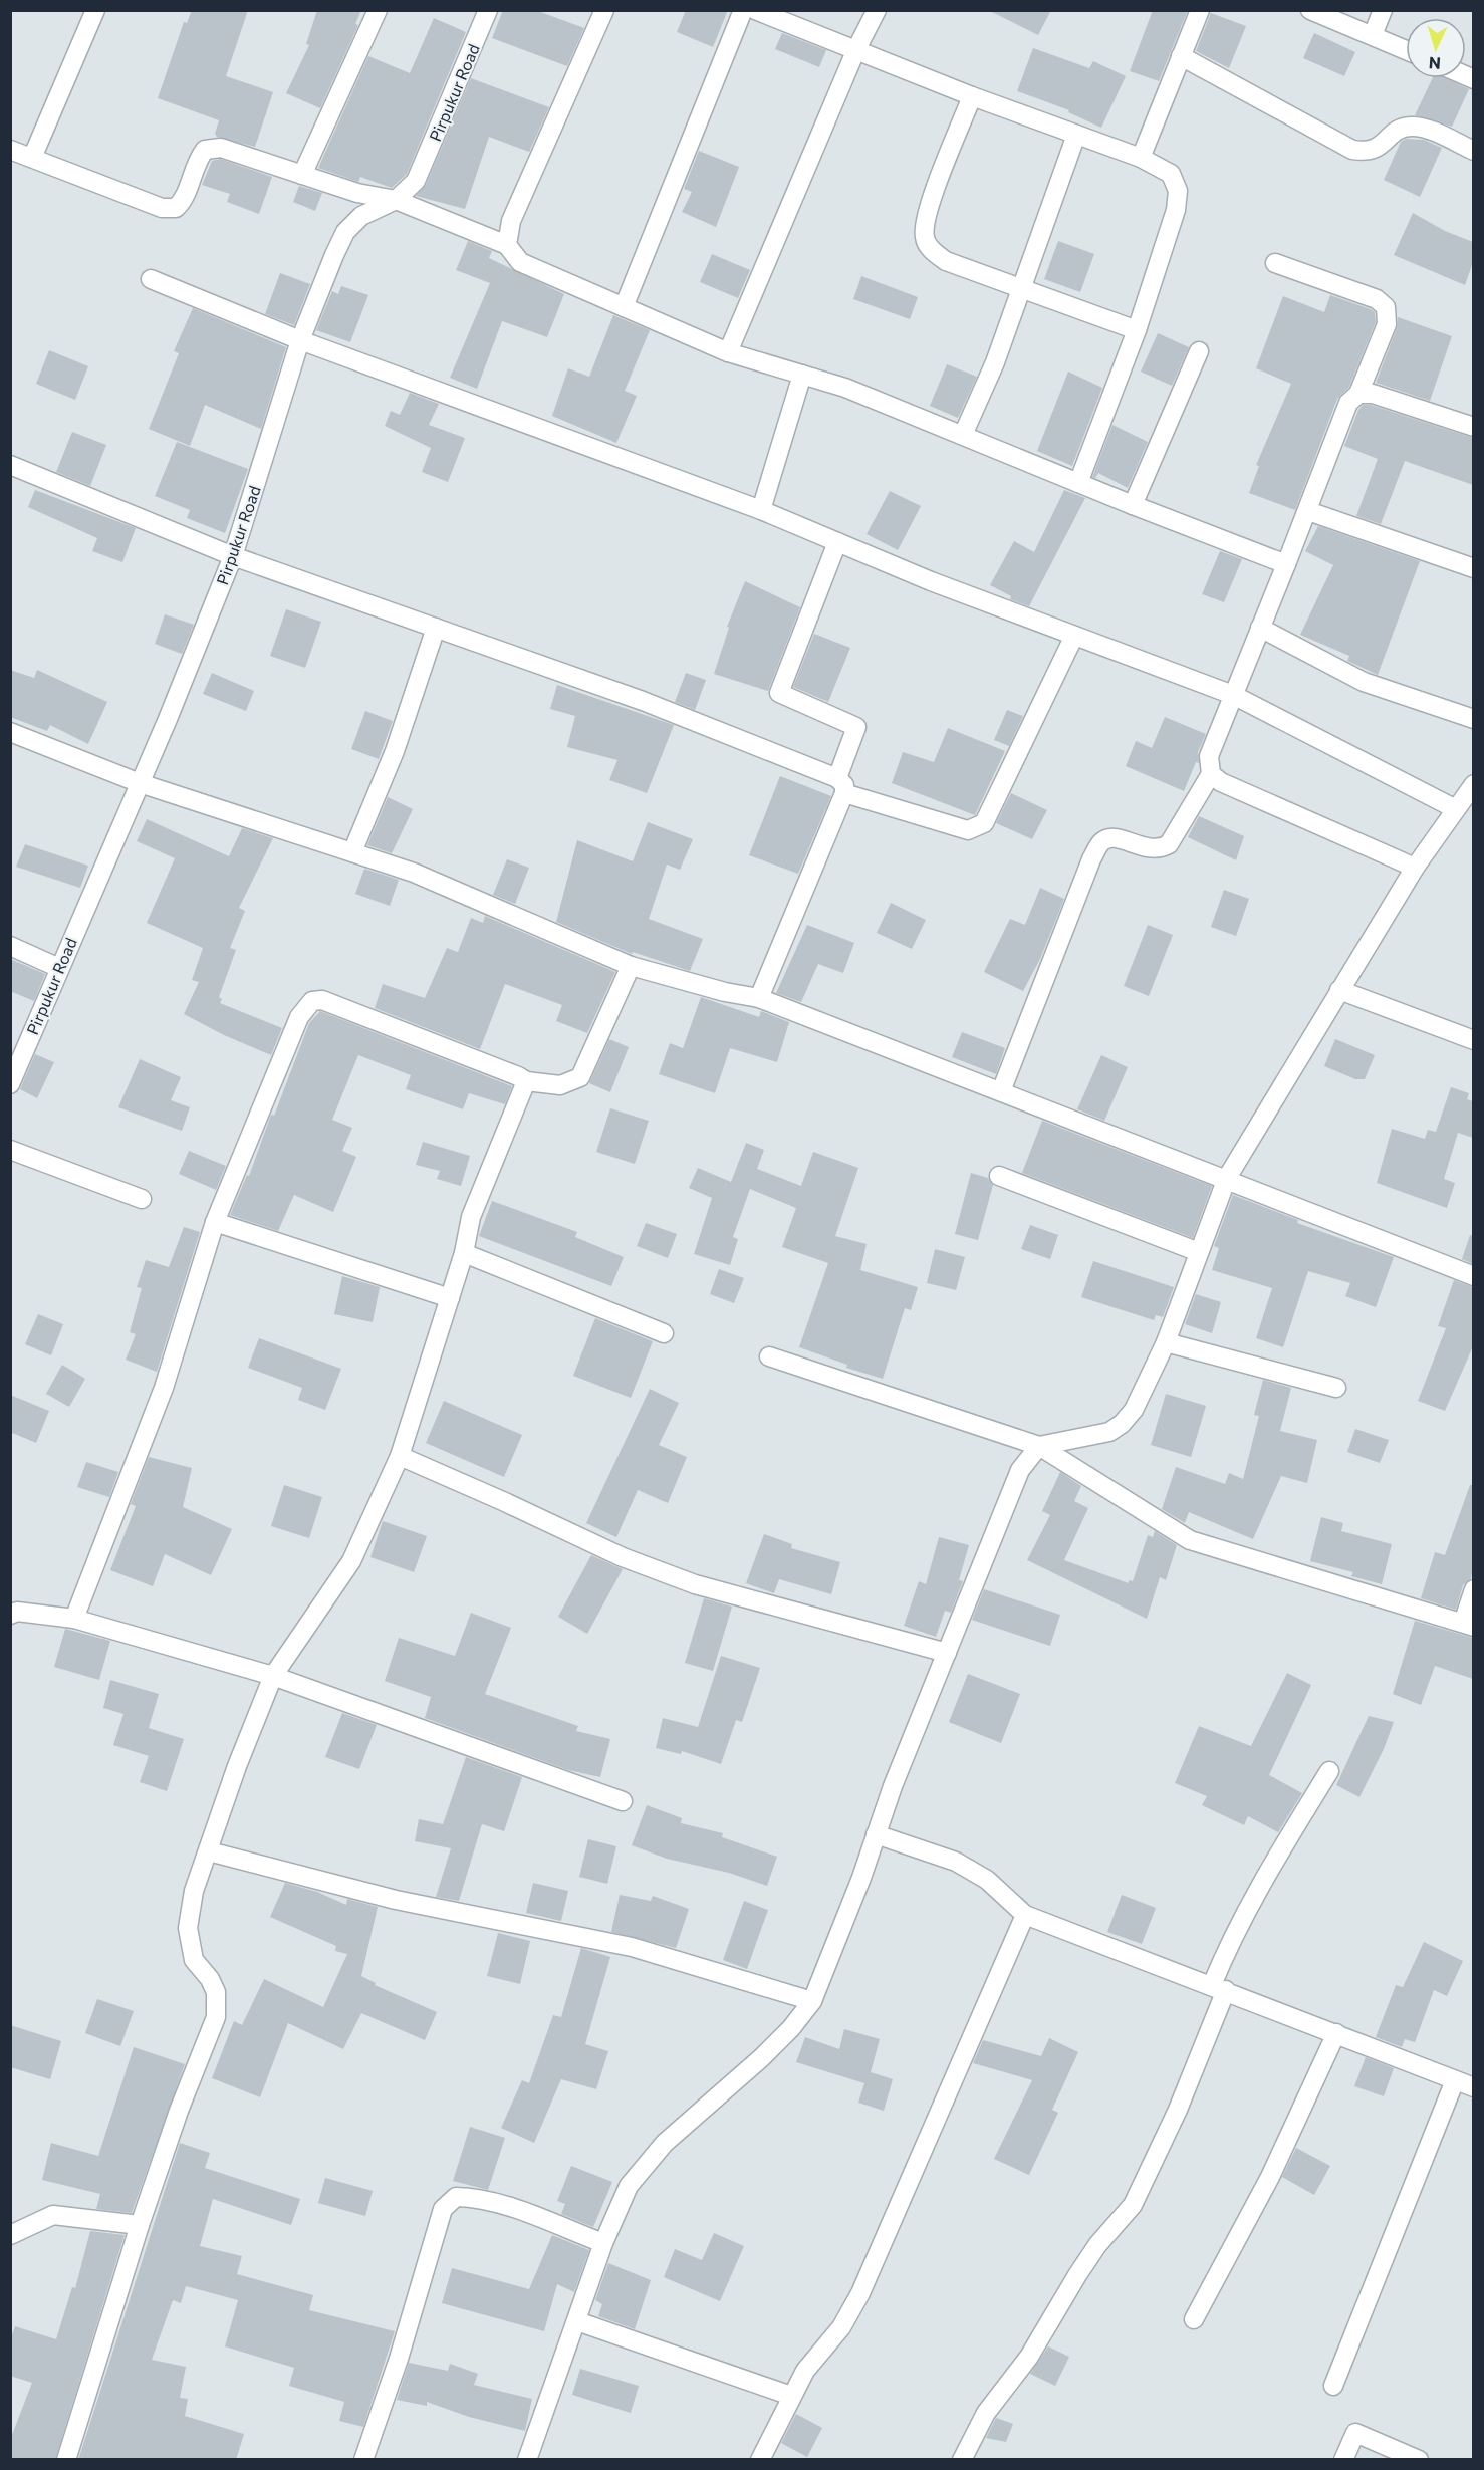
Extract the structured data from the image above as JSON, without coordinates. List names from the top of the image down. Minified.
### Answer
{"streets":{"street":["Pirpukur Road"]},"north":"bottom"}
